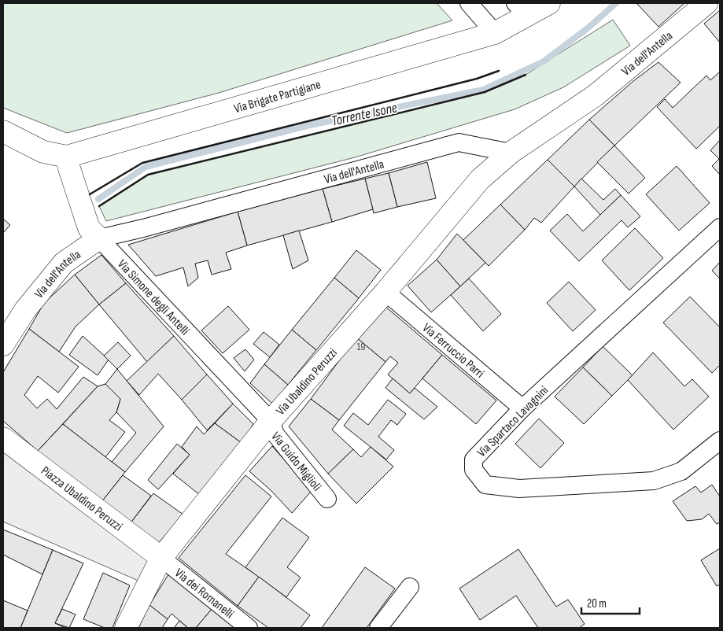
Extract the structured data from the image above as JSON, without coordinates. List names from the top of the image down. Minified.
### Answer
{"streets":{"street":["Via dell'Antella","Via Brigate Partigiane","Via Simone degli Antelli","Via Ferruccio Parri","Via Ubaldino Peruzzi","Via Spartaco Lavagnini","Via Guido Miglioli","Piazza Ubaldino Peruzzi","Via dei Romanelli"]},"crossings":[["Via dell'Antella","Via Simone degli Antelli"],["Via dell'Antella","Via Ubaldino Peruzzi"],["Via Brigate Partigiane","Via Simone degli Antelli"],["Via Simone degli Antelli","Via Ubaldino Peruzzi"],["Via Simone degli Antelli","Via Guido Miglioli"],["Via Ferruccio Parri","Via Ubaldino Peruzzi"],["Via Ferruccio Parri","Via Spartaco Lavagnini"],["Via Ubaldino Peruzzi","Via Guido Miglioli"],["Via Ubaldino Peruzzi","Piazza Ubaldino Peruzzi"],["Via Ubaldino Peruzzi","Via dei Romanelli"],["Piazza Ubaldino Peruzzi","Via dei Romanelli"]],"water":["Torrente Isone"],"house_numbers":["19"],"scale_bar":"20 m"}
